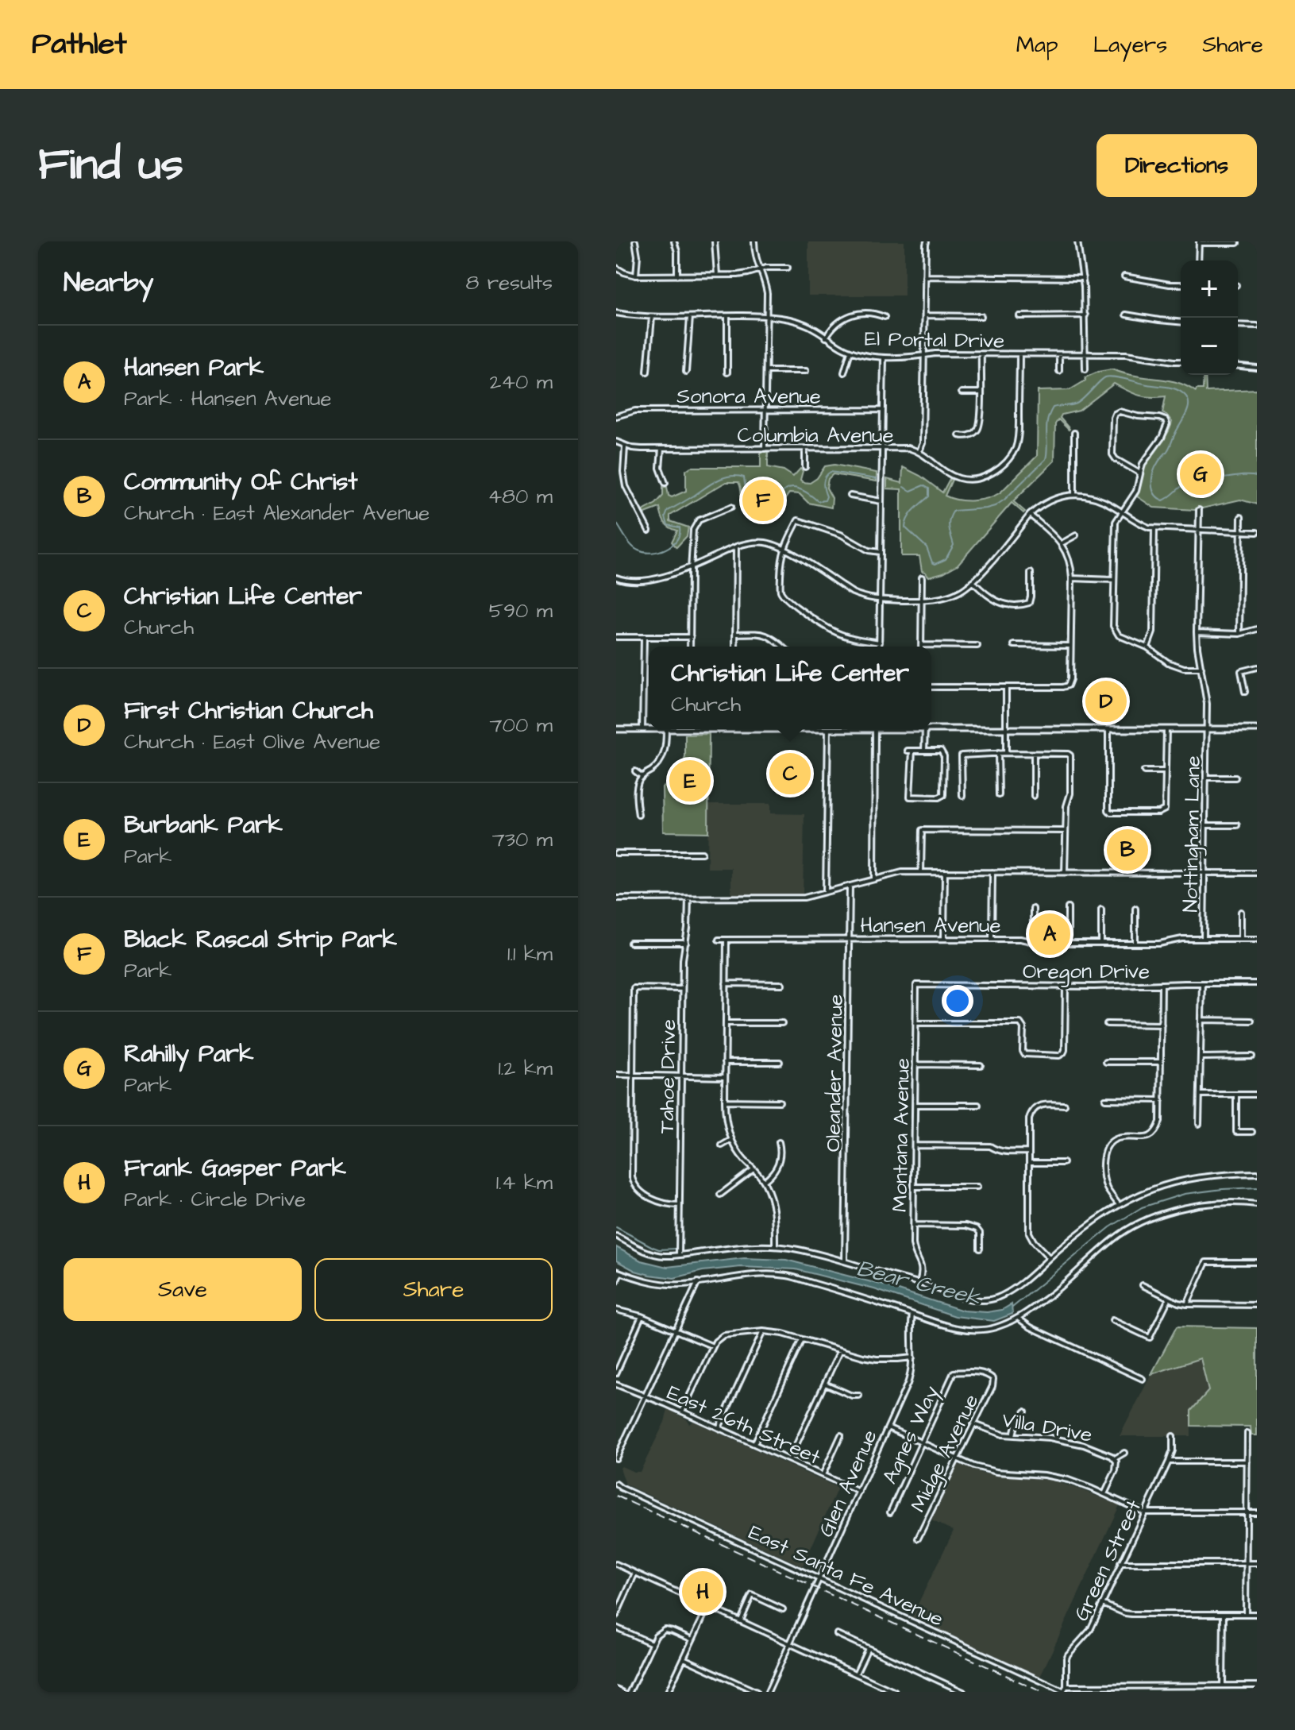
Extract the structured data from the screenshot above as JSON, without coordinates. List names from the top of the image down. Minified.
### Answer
{"streets":{"street":["El Portal Drive","Sonora Avenue","Columbia Avenue","Nottingham Lane","Hansen Avenue","Oregon Drive","Oleander Avenue","Tahoe Drive","Montana Avenue","East 26th Street","Villa Drive","Agnes Way","Midge Avenue","Glen Avenue","Green Street","East Santa Fe Avenue"]},"crossings":[["El Portal Drive","Columbia Avenue"],["Nottingham Lane","Hansen Avenue"],["Hansen Avenue","Oleander Avenue"],["Oregon Drive","Montana Avenue"],["East 26th Street","Glen Avenue"],["Villa Drive","Midge Avenue"],["Agnes Way","Midge Avenue"],["Glen Avenue","East Santa Fe Avenue"],["Green Street","East Santa Fe Avenue"]],"water":["Bear Creek"],"page":{"header":"Pathlet","nav":["Map","Layers","Share"],"title":"Find us","buttons":["Directions",["Save","Share"]],"heading":["Nearby","8 results"],"map_buttons":["+","−"],"list":[{"mark":"A","name":"Hansen Park","note":"Park · Hansen Avenue","value":"240 m"},{"mark":"B","name":"Community Of Christ","note":"Church · East Alexander Avenue","value":"480 m"},{"mark":"C","name":"Christian Life Center","note":"Church","value":"590 m"},{"mark":"D","name":"First Christian Church","note":"Church · East Olive Avenue","value":"700 m"},{"mark":"E","name":"Burbank Park","note":"Park","value":"730 m"},{"mark":"F","name":"Black Rascal Strip Park","note":"Park","value":"1.1 km"},{"mark":"G","name":"Rahilly Park","note":"Park","value":"1.2 km"},{"mark":"H","name":"Frank Gasper Park","note":"Park · Circle Drive","value":"1.4 km"}],"pins":["G","F","D","C","E","B","A","H"],"popup":["Christian Life Center","Church"]}}
